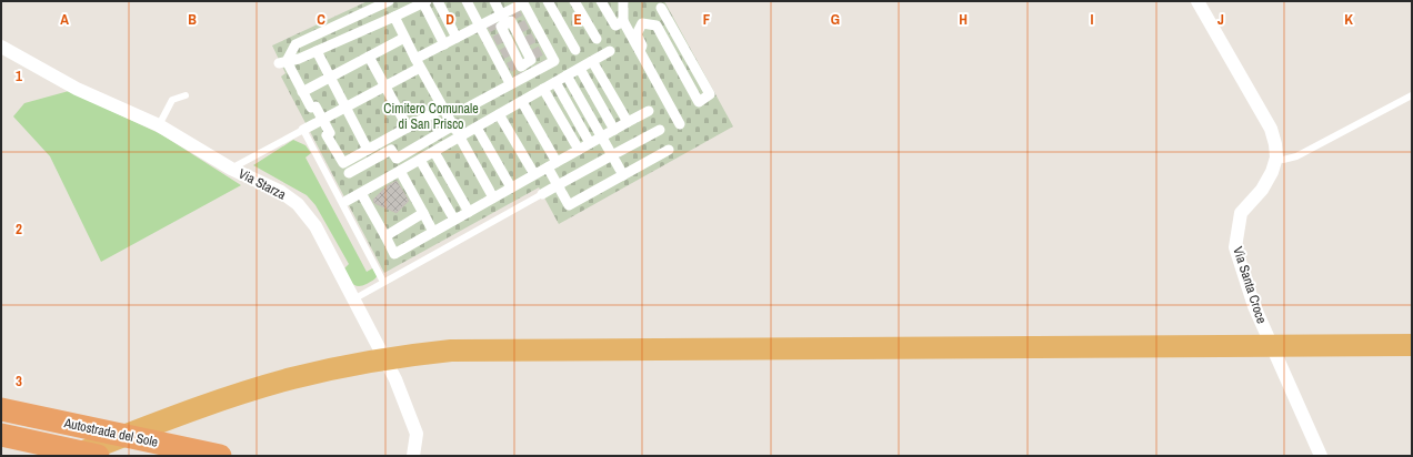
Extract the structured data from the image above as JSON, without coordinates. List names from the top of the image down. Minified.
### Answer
{"streets":{"highway":["Autostrada del Sole"],"street":["Via Starza","Via Santa Croce"]},"parks":["Cimitero Comunale di San Prisco"],"grid":{"columns":["A","B","C","D","E","F","G","H","I","J","K"],"rows":["1","2","3"]}}
